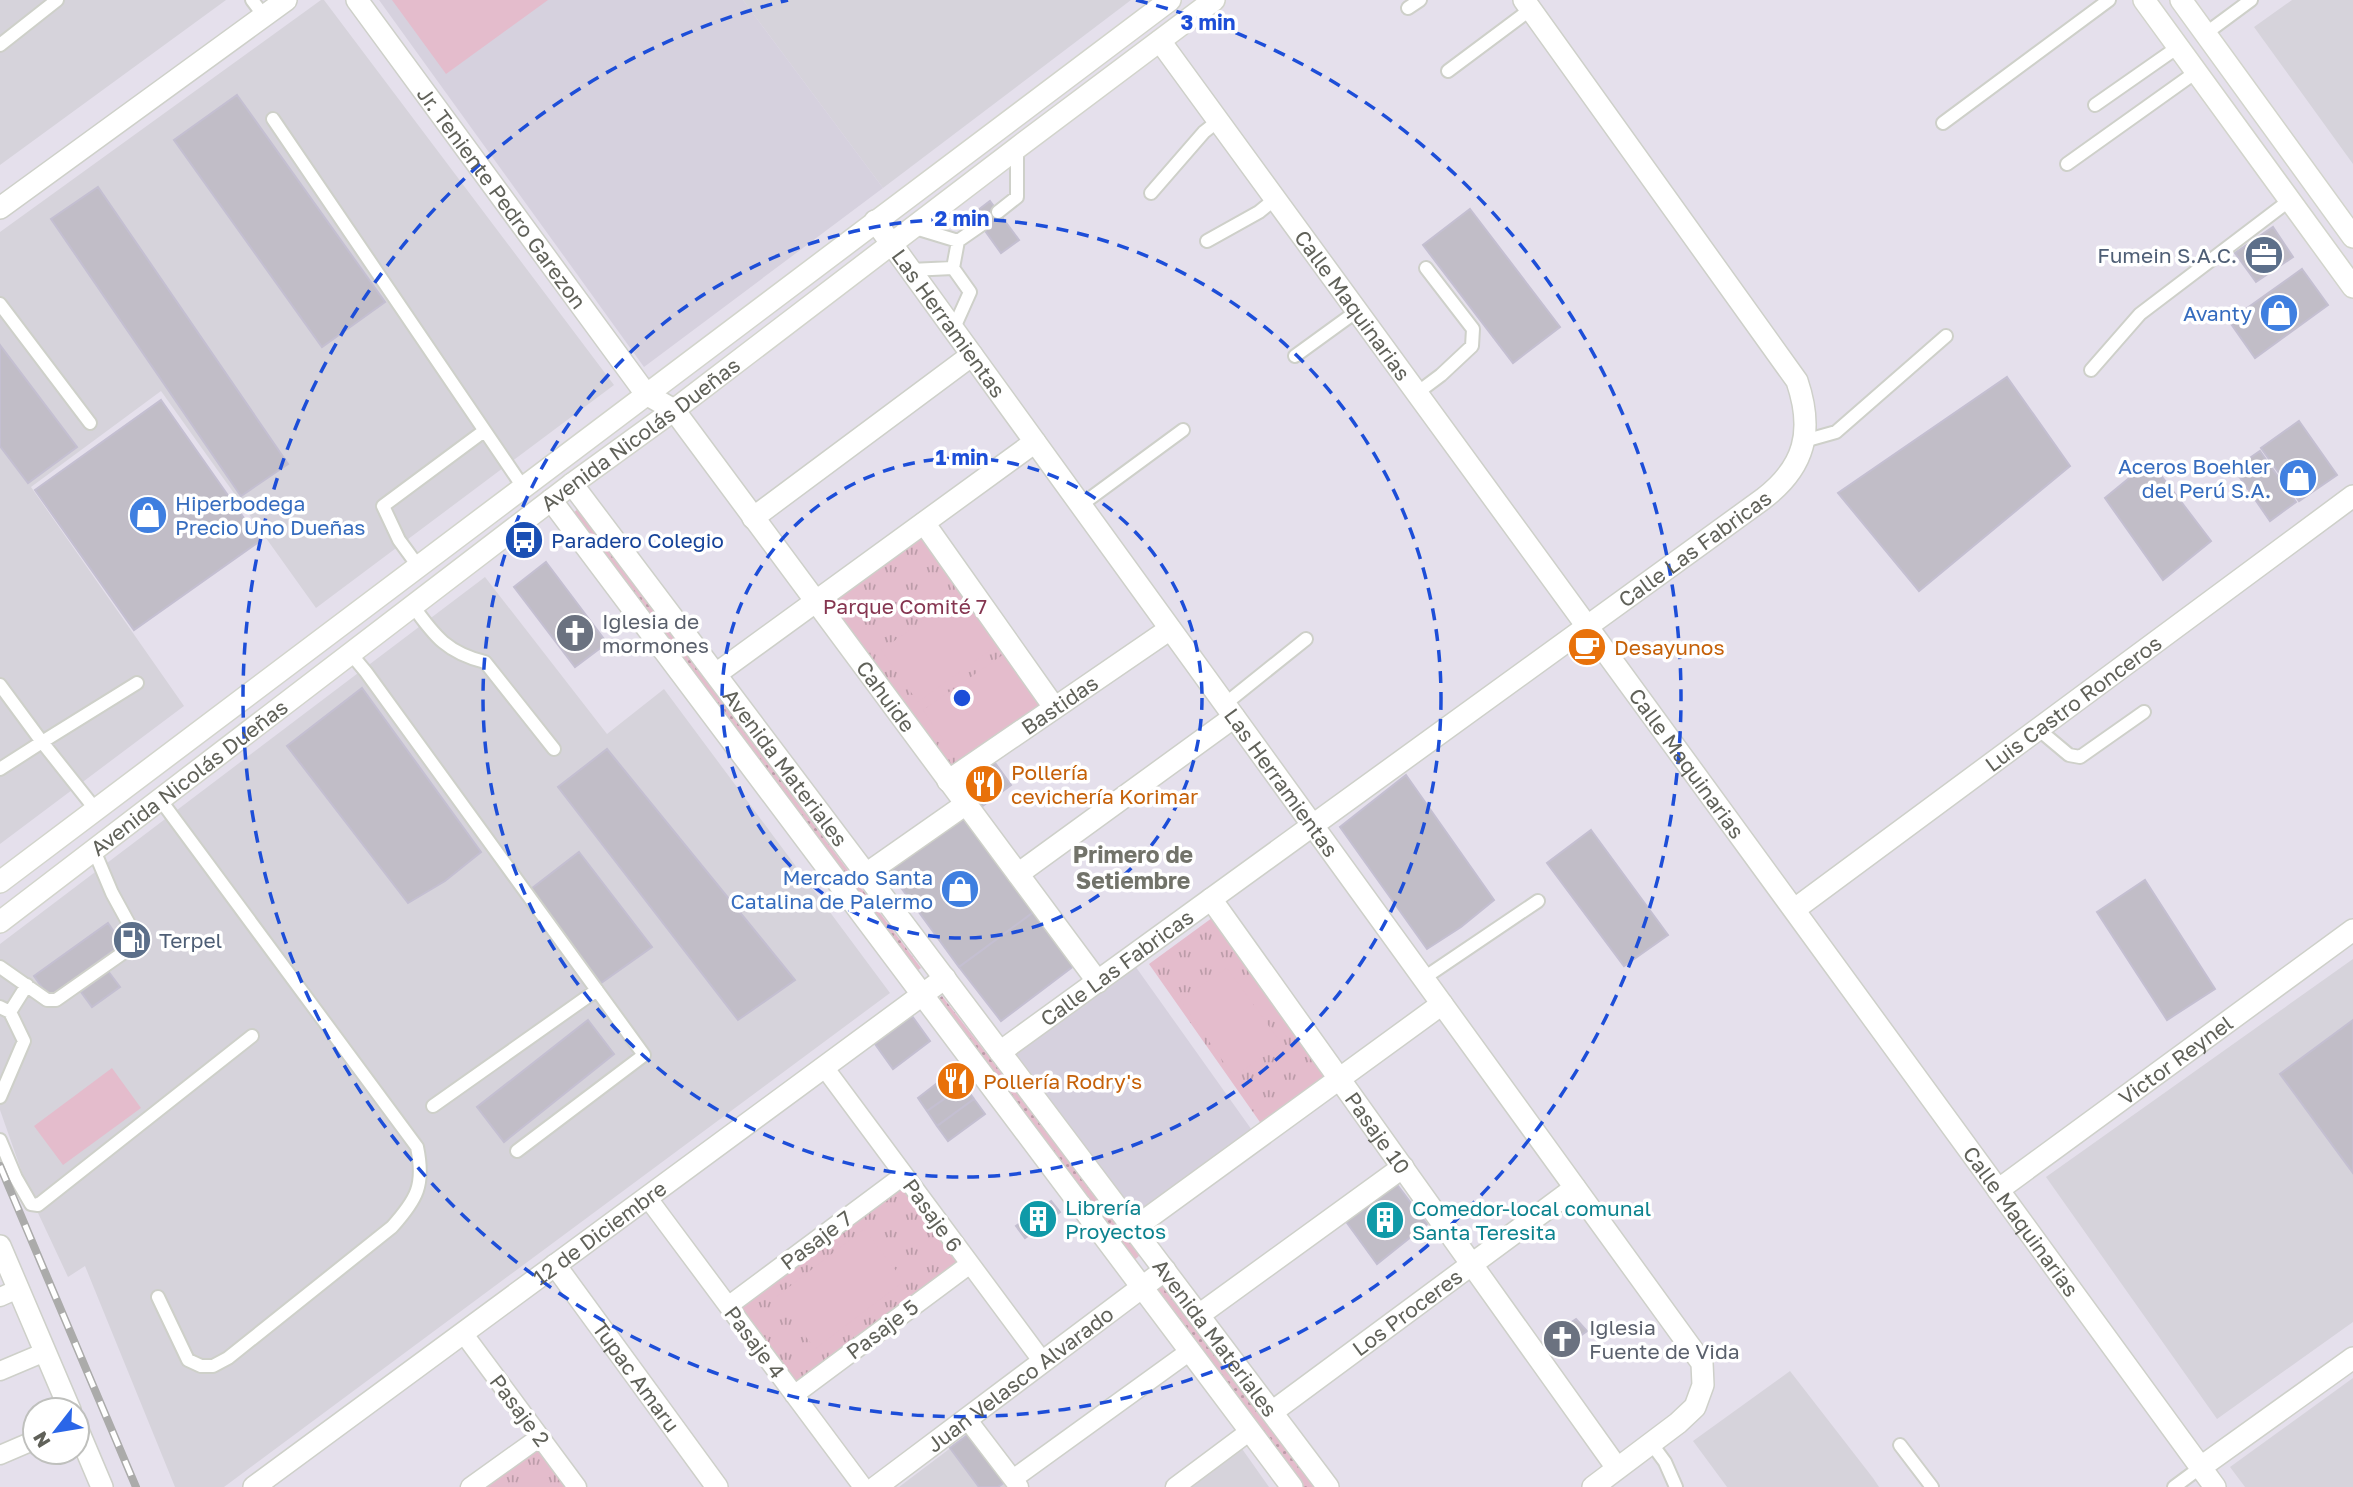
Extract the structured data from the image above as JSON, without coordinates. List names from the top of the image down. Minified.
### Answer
{"streets":{"street":["Jr. Teniente Pedro Garezon","Calle Maquinarias","Las Herramientas","Avenida Nicolás Dueñas","Calle Las Fabricas","Cahuide","Luis Castro Ronceros","Bastidas","Avenida Materiales","Victor Reynel","Pasaje 10","Pasaje 6","12 de Diciembre","Pasaje 7","Los Proceres","Pasaje 5","Pasaje 4","Tupac Amaru","Juan Velasco Alvarado","Pasaje 2"]},"crossings":[["Jr. Teniente Pedro Garezon","Avenida Nicolás Dueñas"],["Calle Maquinarias","Avenida Nicolás Dueñas"],["Calle Maquinarias","Calle Las Fabricas"],["Calle Maquinarias","Luis Castro Ronceros"],["Calle Maquinarias","Victor Reynel"],["Las Herramientas","Avenida Nicolás Dueñas"],["Las Herramientas","Calle Las Fabricas"],["Las Herramientas","Bastidas"],["Las Herramientas","Los Proceres"],["Avenida Nicolás Dueñas","Cahuide"],["Avenida Nicolás Dueñas","Avenida Materiales"],["Calle Las Fabricas","Cahuide"],["Calle Las Fabricas","Avenida Materiales"],["Calle Las Fabricas","Pasaje 10"],["Cahuide","Bastidas"],["Avenida Materiales","12 de Diciembre"],["Avenida Materiales","Los Proceres"],["Avenida Materiales","Juan Velasco Alvarado"],["Pasaje 10","Los Proceres"],["Pasaje 6","12 de Diciembre"],["Pasaje 6","Pasaje 7"],["Pasaje 6","Pasaje 5"],["Pasaje 6","Juan Velasco Alvarado"],["12 de Diciembre","Pasaje 4"],["12 de Diciembre","Tupac Amaru"],["12 de Diciembre","Pasaje 2"],["Pasaje 7","Pasaje 4"],["Pasaje 5","Pasaje 4"]],"districts":["Primero de Setiembre"],"parks":["Parque Comité 7"],"places":{"office":["Fumein S.A.C."],"shop":["Avanty","Aceros Boehler del Perú S.A.","Hiperbodega Precio Uno Dueñas","Mercado Santa Catalina de Palermo"],"bus stop":["Paradero Colegio"],"church":["Iglesia de mormones","Iglesia Fuente de Vida"],"cafe":["Desayunos"],"restaurant":["Pollería cevichería Korimar","Pollería Rodry's"],"fuel station":["Terpel"],"building":["Librería Proyectos","Comedor-local comunal Santa Teresita"]},"north":"bottom left","rings":["3 min","2 min","1 min"]}
